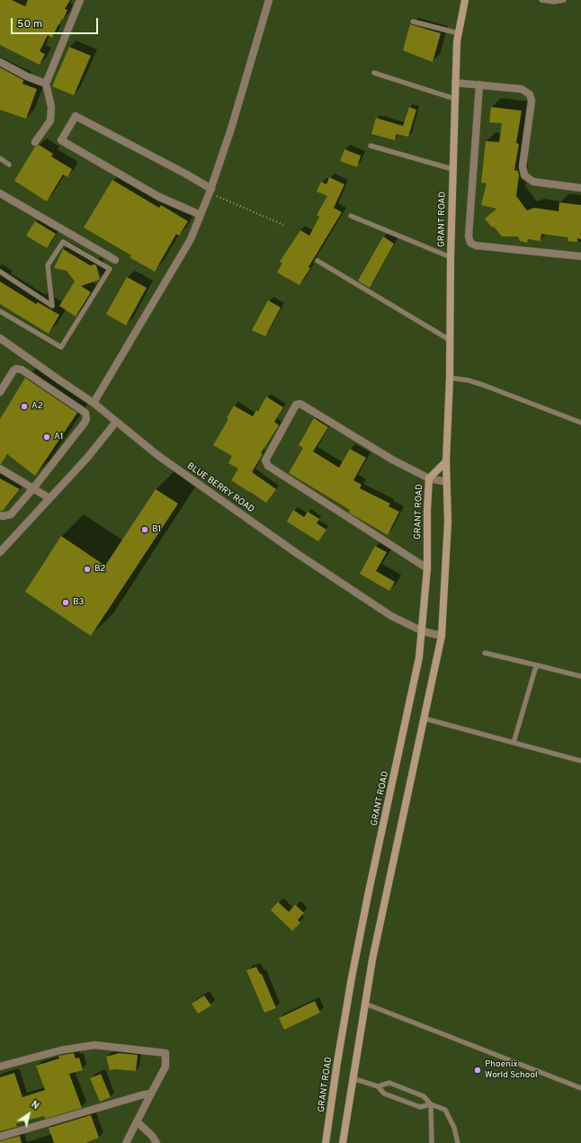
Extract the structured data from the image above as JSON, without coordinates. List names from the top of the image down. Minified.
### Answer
{"streets":{"main road":["GRANT ROAD"],"street":["BLUE BERRY ROAD"]},"crossings":[["GRANT ROAD","BLUE BERRY ROAD"]],"places":["A2","A1","B1","B2","B3","Phoenix World School"],"scale_bar":"50 m","north":"top right"}
